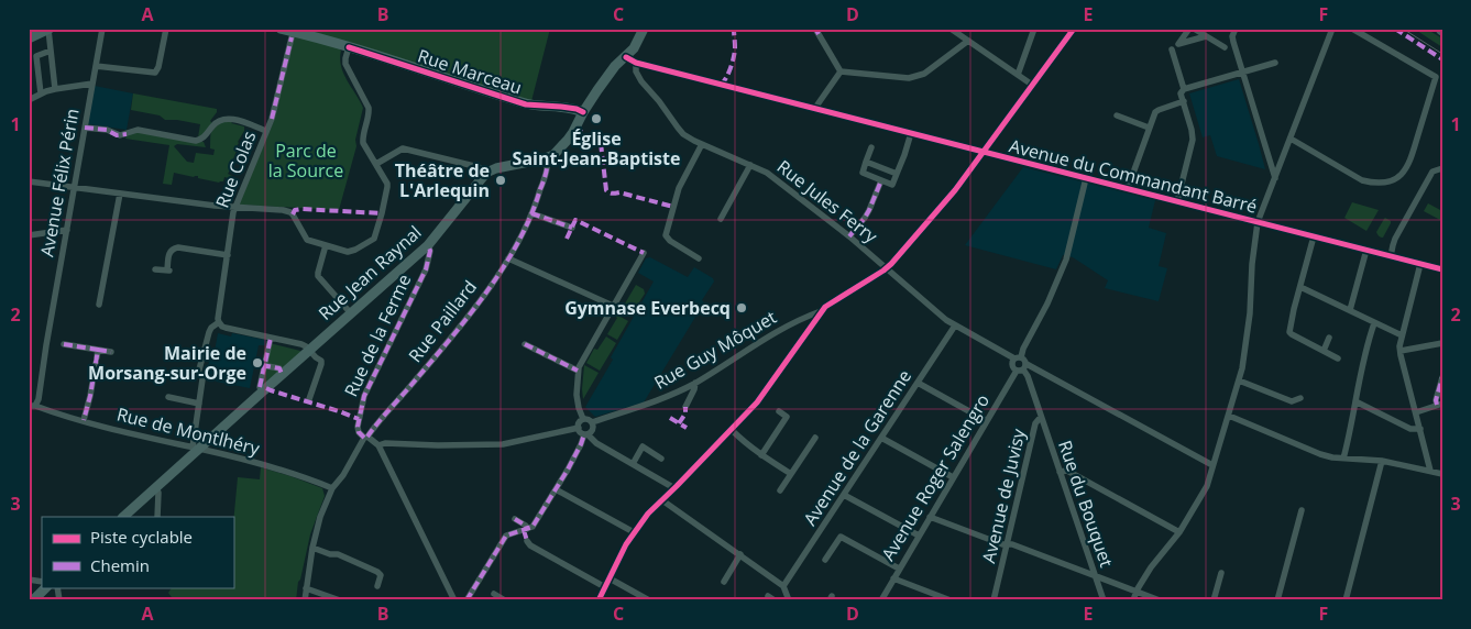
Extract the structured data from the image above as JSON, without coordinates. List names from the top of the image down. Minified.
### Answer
{"streets":{"street":["Rue Marceau","Rue Colas","Avenue du Commandant Barré","Avenue Félix Périn","Rue Jules Ferry","Rue Jean Raynal","Rue Paillard","Rue de la Ferme","Rue Guy Môquet","Rue de Montlhéry","Avenue de la Garenne","Avenue Roger Salengro","Avenue de Juvisy","Rue du Bouquet"]},"crossings":[["Rue Colas","Rue Jean Raynal"],["Rue Colas","Rue de Montlhéry"],["Avenue du Commandant Barré","Rue Jules Ferry"],["Avenue Félix Périn","Rue de Montlhéry"],["Rue Jules Ferry","Avenue de la Garenne"],["Rue Jean Raynal","Rue de la Ferme"],["Rue Jean Raynal","Rue de Montlhéry"],["Rue Paillard","Rue de la Ferme"],["Rue Paillard","Rue de Montlhéry"],["Avenue Roger Salengro","Avenue de Juvisy"],["Avenue de Juvisy","Rue du Bouquet"]],"parks":["Parc de la Source"],"places":["Église Saint-Jean-Baptiste","Théâtre de L'Arlequin","Gymnase Everbecq","Mairie de Morsang-sur-Orge"],"legend":["Piste cyclable","Chemin"],"grid":{"columns":["A","B","C","D","E","F"],"rows":["1","2","3"]}}
